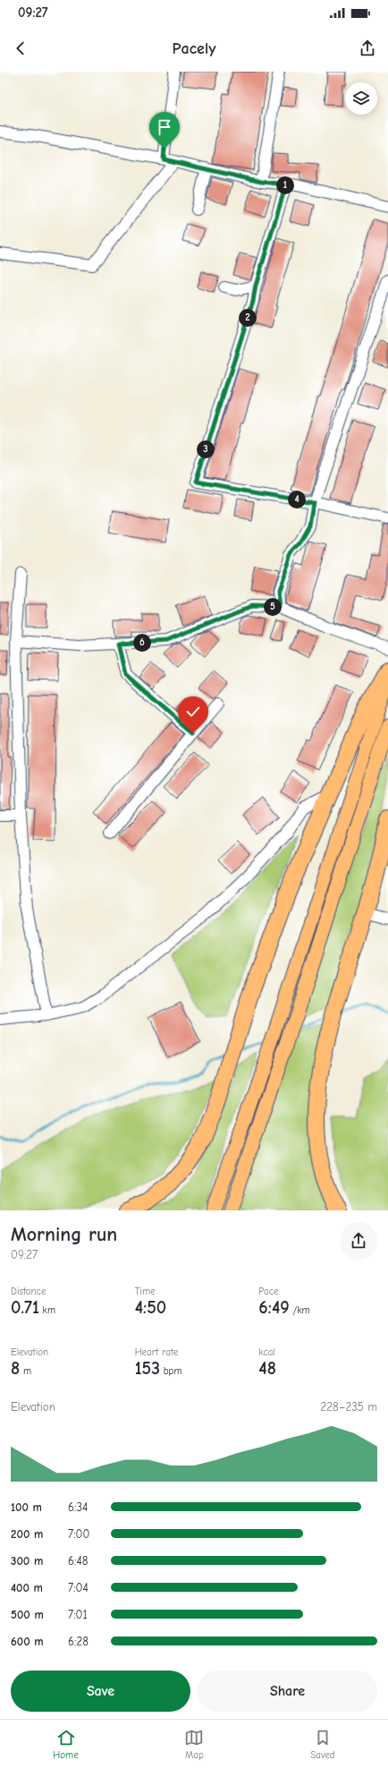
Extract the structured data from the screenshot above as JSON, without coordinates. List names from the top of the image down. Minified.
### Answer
{"page":{"status":"09:27","header":"Pacely","pins":["1","2","3","4","5","6"],"heading":["Morning run","09:27"],"stats":[["Distance","0.71 km"],["Time","4:50"],["Pace","6:49 /km"],["Elevation","8 m"],["Heart rate","153 bpm"],["kcal","48"]],"chart":["Elevation","228–235 m"],"list":[{"name":"100 m","note":"6:34"},{"name":"200 m","note":"7:00"},{"name":"300 m","note":"6:48"},{"name":"400 m","note":"7:04"},{"name":"500 m","note":"7:01"},{"name":"600 m","note":"6:28"}],"buttons":["Save","Share"],"tabs":["Home","Map","Saved"]}}
